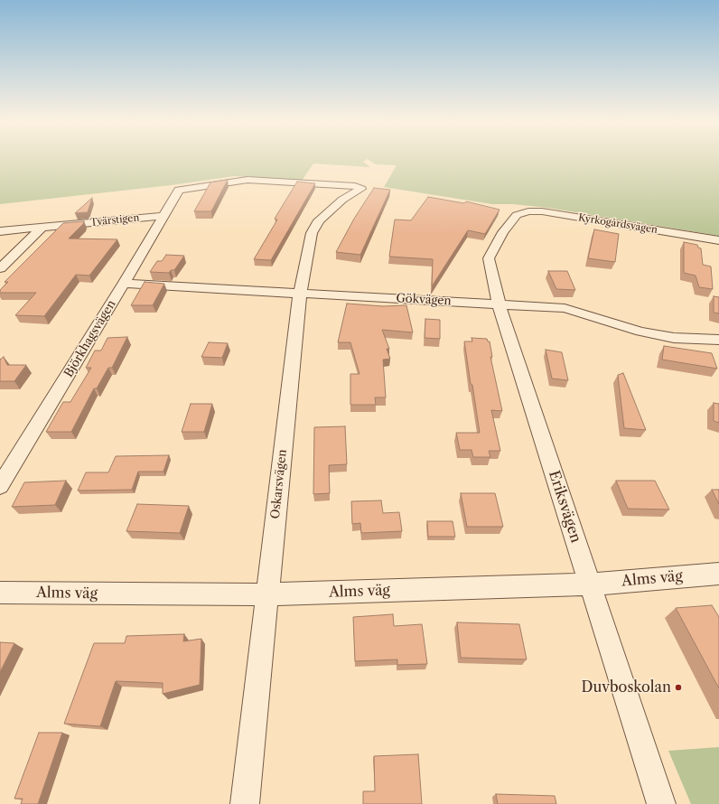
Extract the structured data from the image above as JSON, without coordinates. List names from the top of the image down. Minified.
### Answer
{"streets":{"street":["Tvärstigen","Kyrkogårdsvägen","Gökvägen","Björkhagsvägen","Oskarsvägen","Eriksvägen","Alms väg"]},"crossings":[["Tvärstigen","Björkhagsvägen"],["Kyrkogårdsvägen","Eriksvägen"],["Gökvägen","Björkhagsvägen"],["Gökvägen","Oskarsvägen"],["Gökvägen","Eriksvägen"],["Björkhagsvägen","Oskarsvägen"],["Oskarsvägen","Alms väg"],["Eriksvägen","Alms väg"]],"places":["Duvboskolan"]}
